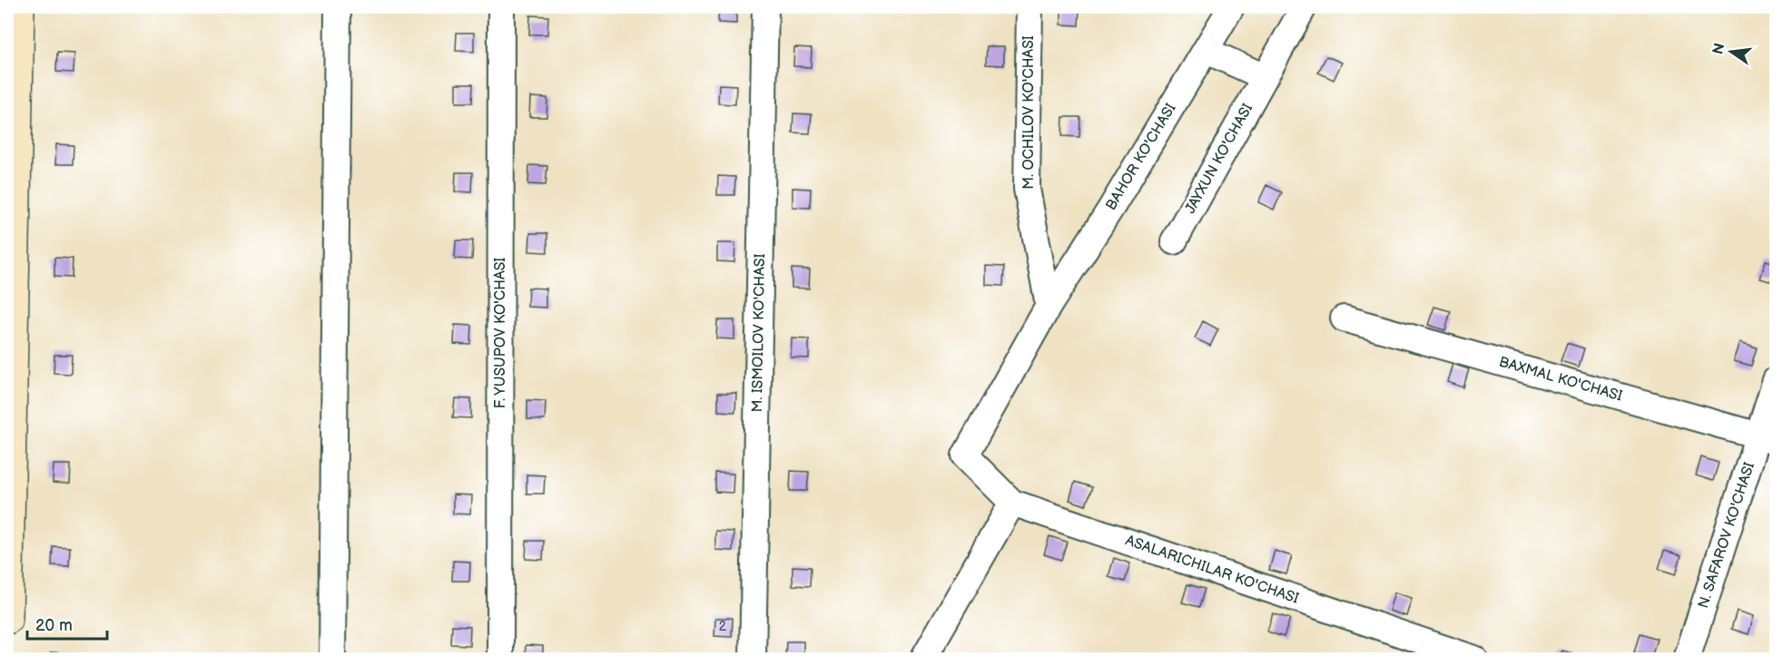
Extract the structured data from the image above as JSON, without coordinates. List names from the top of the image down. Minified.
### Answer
{"streets":{"street":["M. OCHILOV KO'CHASI","BAHOR KO'CHASI","JAYXUN KO'CHASI","F. YUSUPOV KO'CHASI","M. ISMOILOV KO'CHASI","BAXMAL KO'CHASI","N. SAFAROV KO'CHASI","ASALARICHILAR KO'CHASI"]},"crossings":[["M. OCHILOV KO'CHASI","BAHOR KO'CHASI"],["M. OCHILOV KO'CHASI","ASALARICHILAR KO'CHASI"],["BAHOR KO'CHASI","ASALARICHILAR KO'CHASI"],["BAXMAL KO'CHASI","N. SAFAROV KO'CHASI"]],"house_numbers":["2"],"scale_bar":"20 m","north":"left"}
